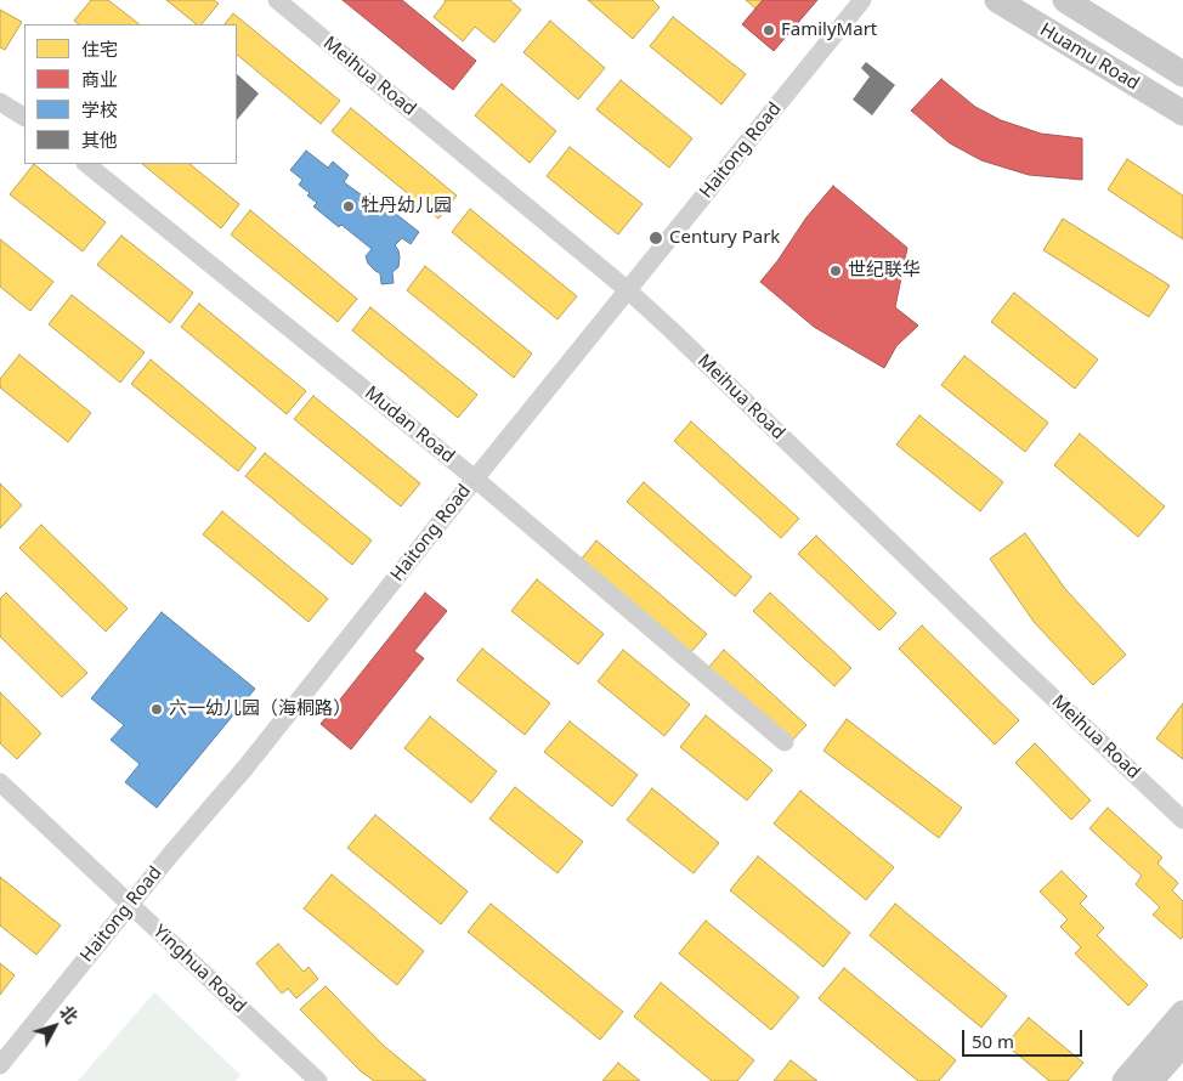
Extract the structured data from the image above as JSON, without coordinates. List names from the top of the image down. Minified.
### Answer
{"streets":{"main road":["Huamu Road"],"street":["Meihua Road","Haitong Road","Mudan Road","Yinghua Road"]},"crossings":[["Meihua Road","Haitong Road"],["Haitong Road","Mudan Road"],["Haitong Road","Yinghua Road"]],"places":["FamilyMart","牡丹幼儿园","Century Park","世纪联华","六一幼儿园（海桐路）"],"legend":["住宅","商业","学校","其他"],"scale_bar":"50 m","north":"top right"}
